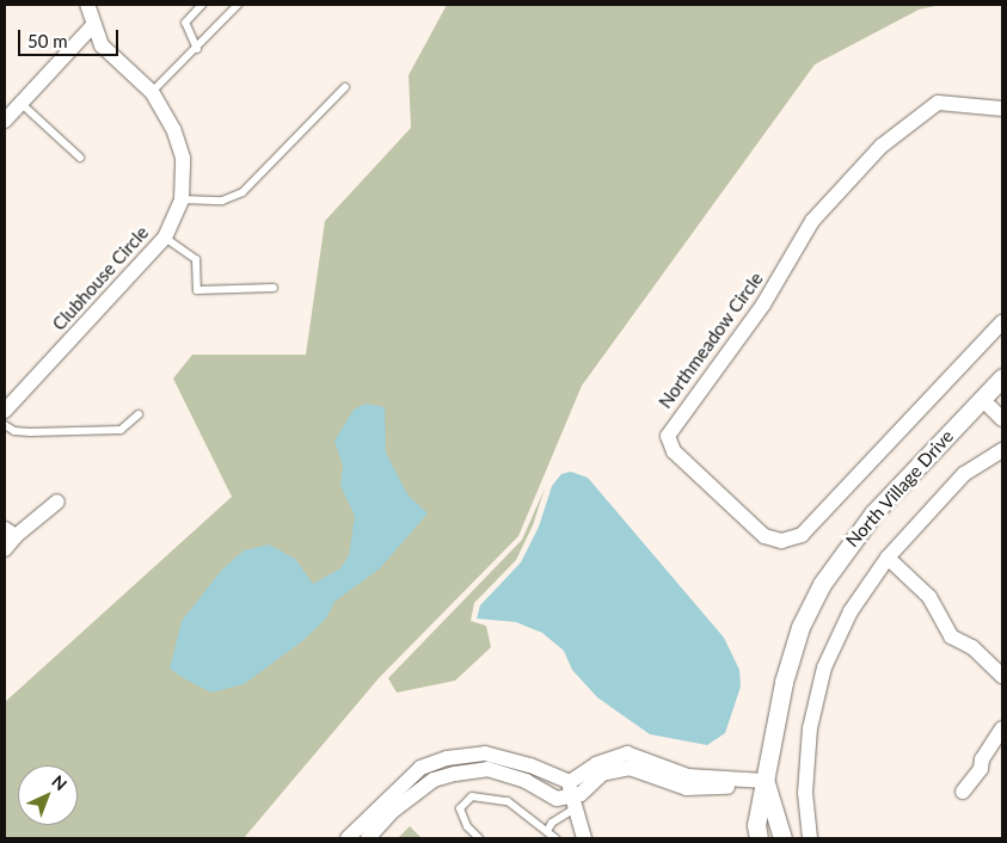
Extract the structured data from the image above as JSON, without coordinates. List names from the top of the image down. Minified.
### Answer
{"streets":{"street":["Clubhouse Circle","Northmeadow Circle","North Village Drive"]},"scale_bar":"50 m","north":"top right"}
